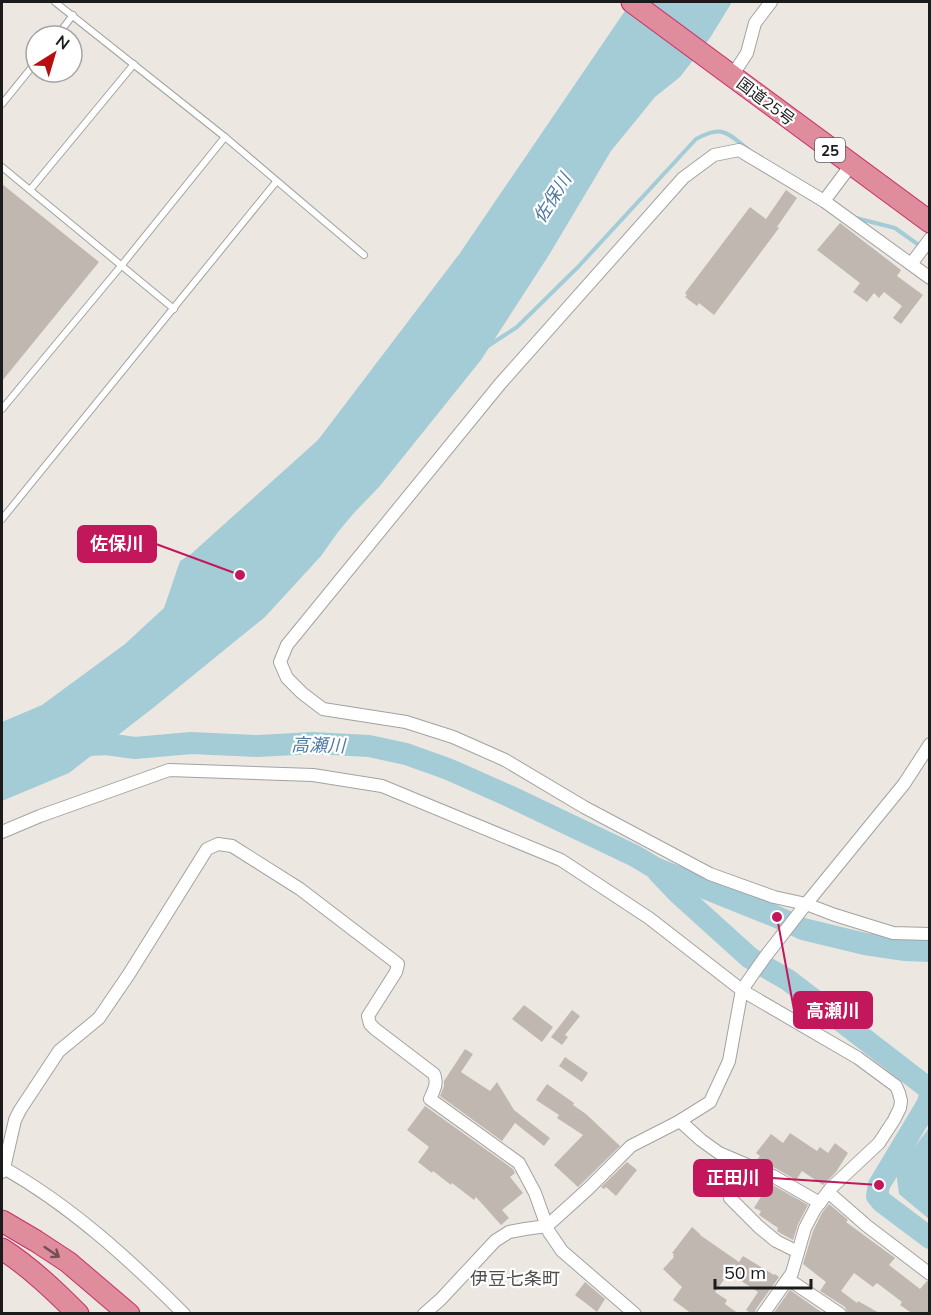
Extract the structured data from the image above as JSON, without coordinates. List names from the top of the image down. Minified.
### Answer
{"streets":{"highway":["国道25号","25"]},"districts":["伊豆七条町"],"water":["佐保川","高瀬川"],"places":["佐保川","高瀬川","正田川"],"scale_bar":"50 m","north":"top right"}
